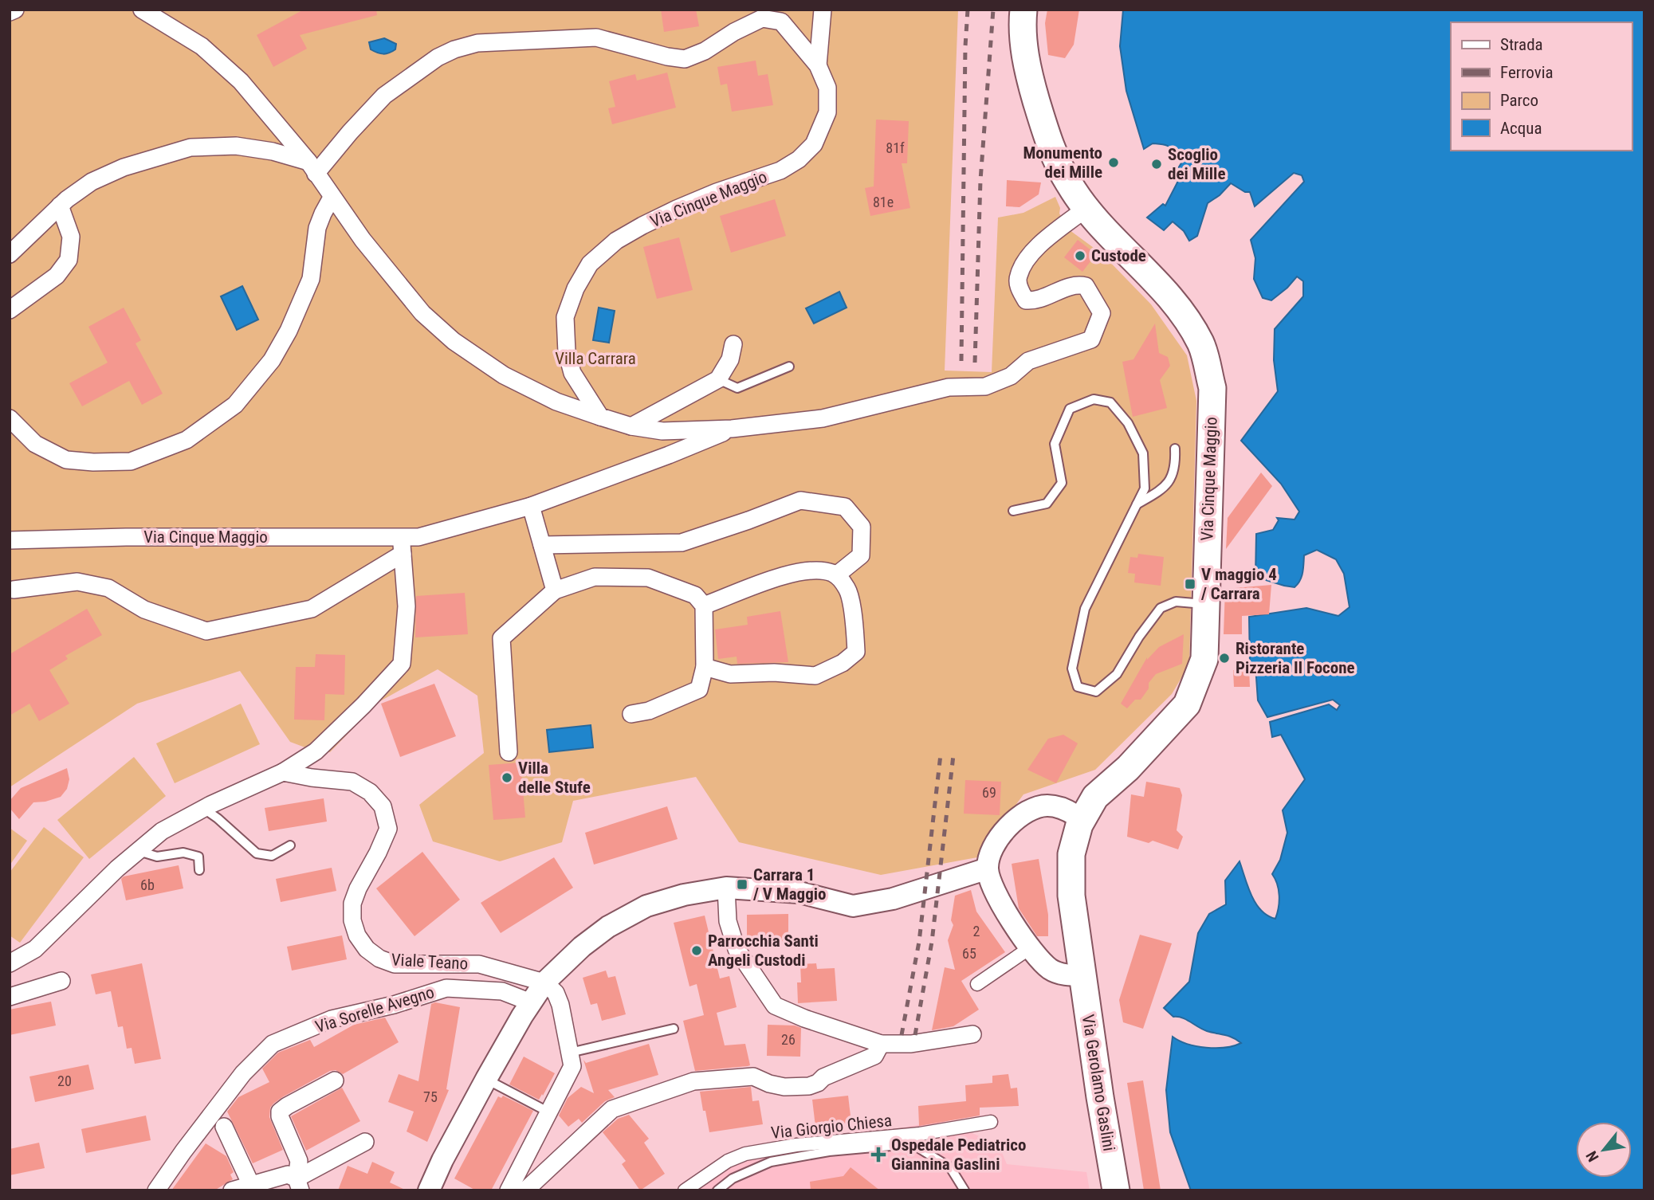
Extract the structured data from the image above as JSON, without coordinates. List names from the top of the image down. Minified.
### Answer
{"streets":{"main road":["Via Cinque Maggio","Via Gerolamo Gaslini"],"street":["Viale Teano","Via Sorelle Avegno","Via Giorgio Chiesa"]},"crossings":[["Via Cinque Maggio","Via Gerolamo Gaslini"]],"parks":["Villa Carrara"],"places":{"other":["Monumento dei Mille","Scoglio dei Mille","Custode","Ristorante Pizzeria Il Focone","Villa delle Stufe","Parrocchia Santi Angeli Custodi"],"transit":["V maggio 4 / Carrara","Carrara 1 / V Maggio"],"health":["Ospedale Pediatrico Giannina Gaslini"]},"house_numbers":["81f","81e","69","6b","2","65","26","20","75"],"legend":["Strada","Ferrovia","Parco","Acqua"],"north":"bottom left"}
